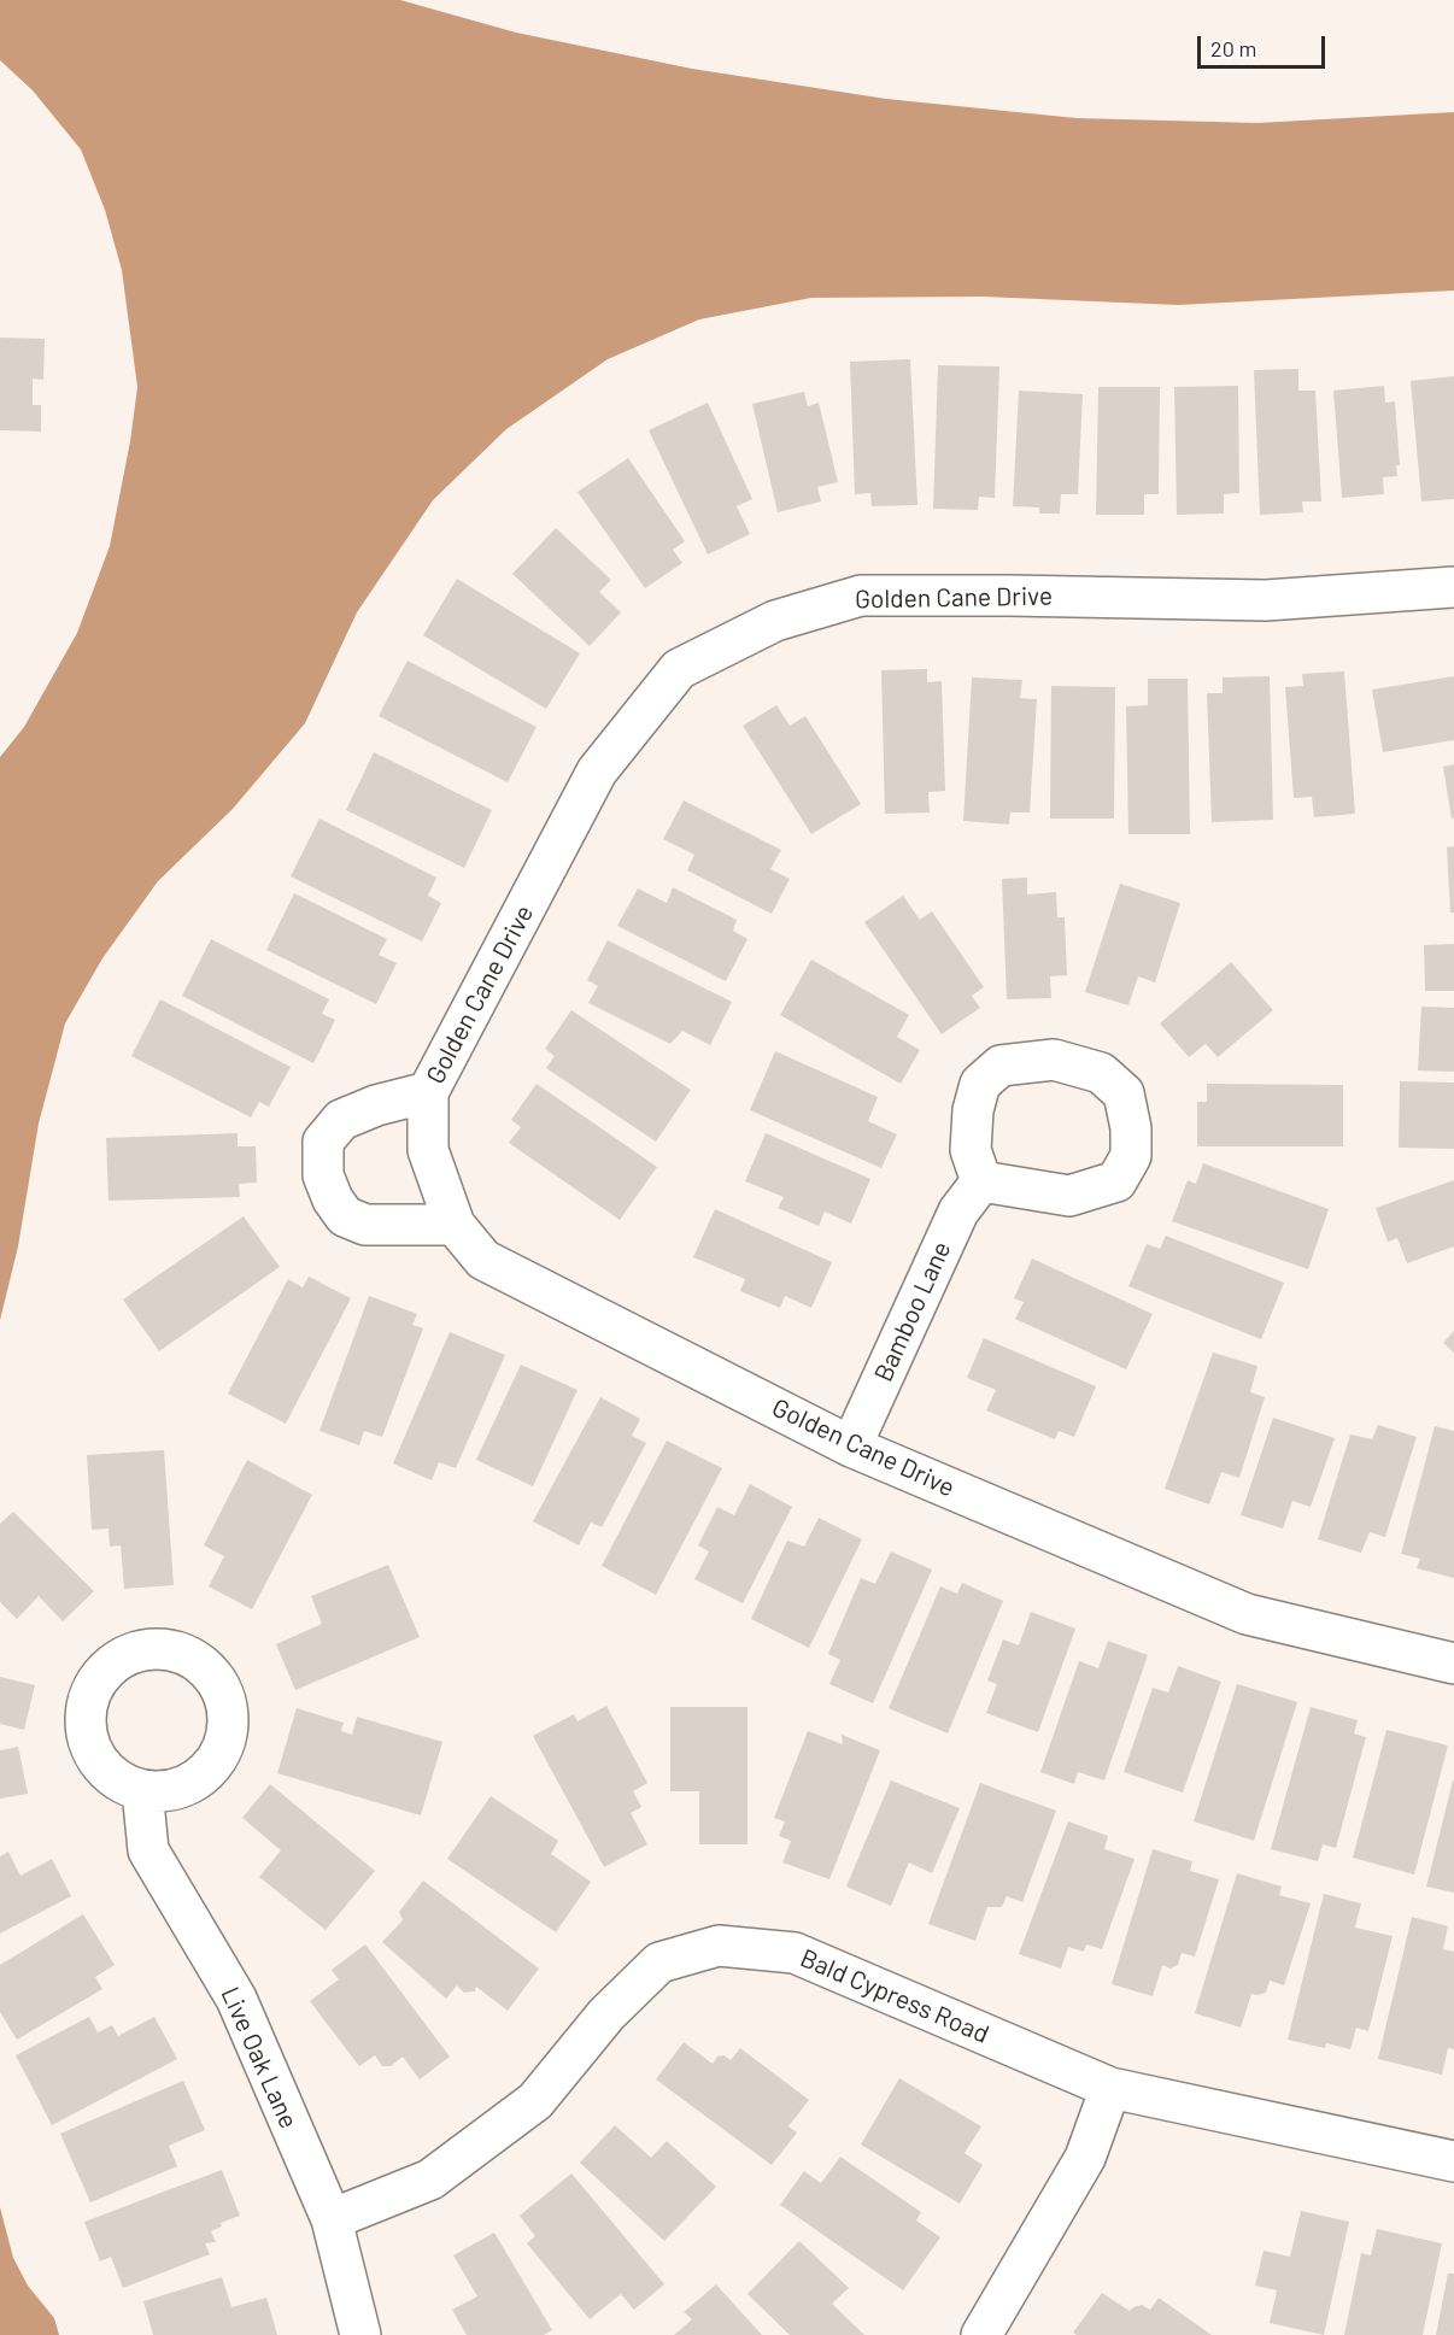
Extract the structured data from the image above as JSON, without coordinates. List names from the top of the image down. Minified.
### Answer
{"streets":{"street":["Golden Cane Drive","Bamboo Lane","Bald Cypress Road","Live Oak Lane"]},"crossings":[["Golden Cane Drive","Bamboo Lane"],["Bald Cypress Road","Live Oak Lane"]],"scale_bar":"20 m"}
